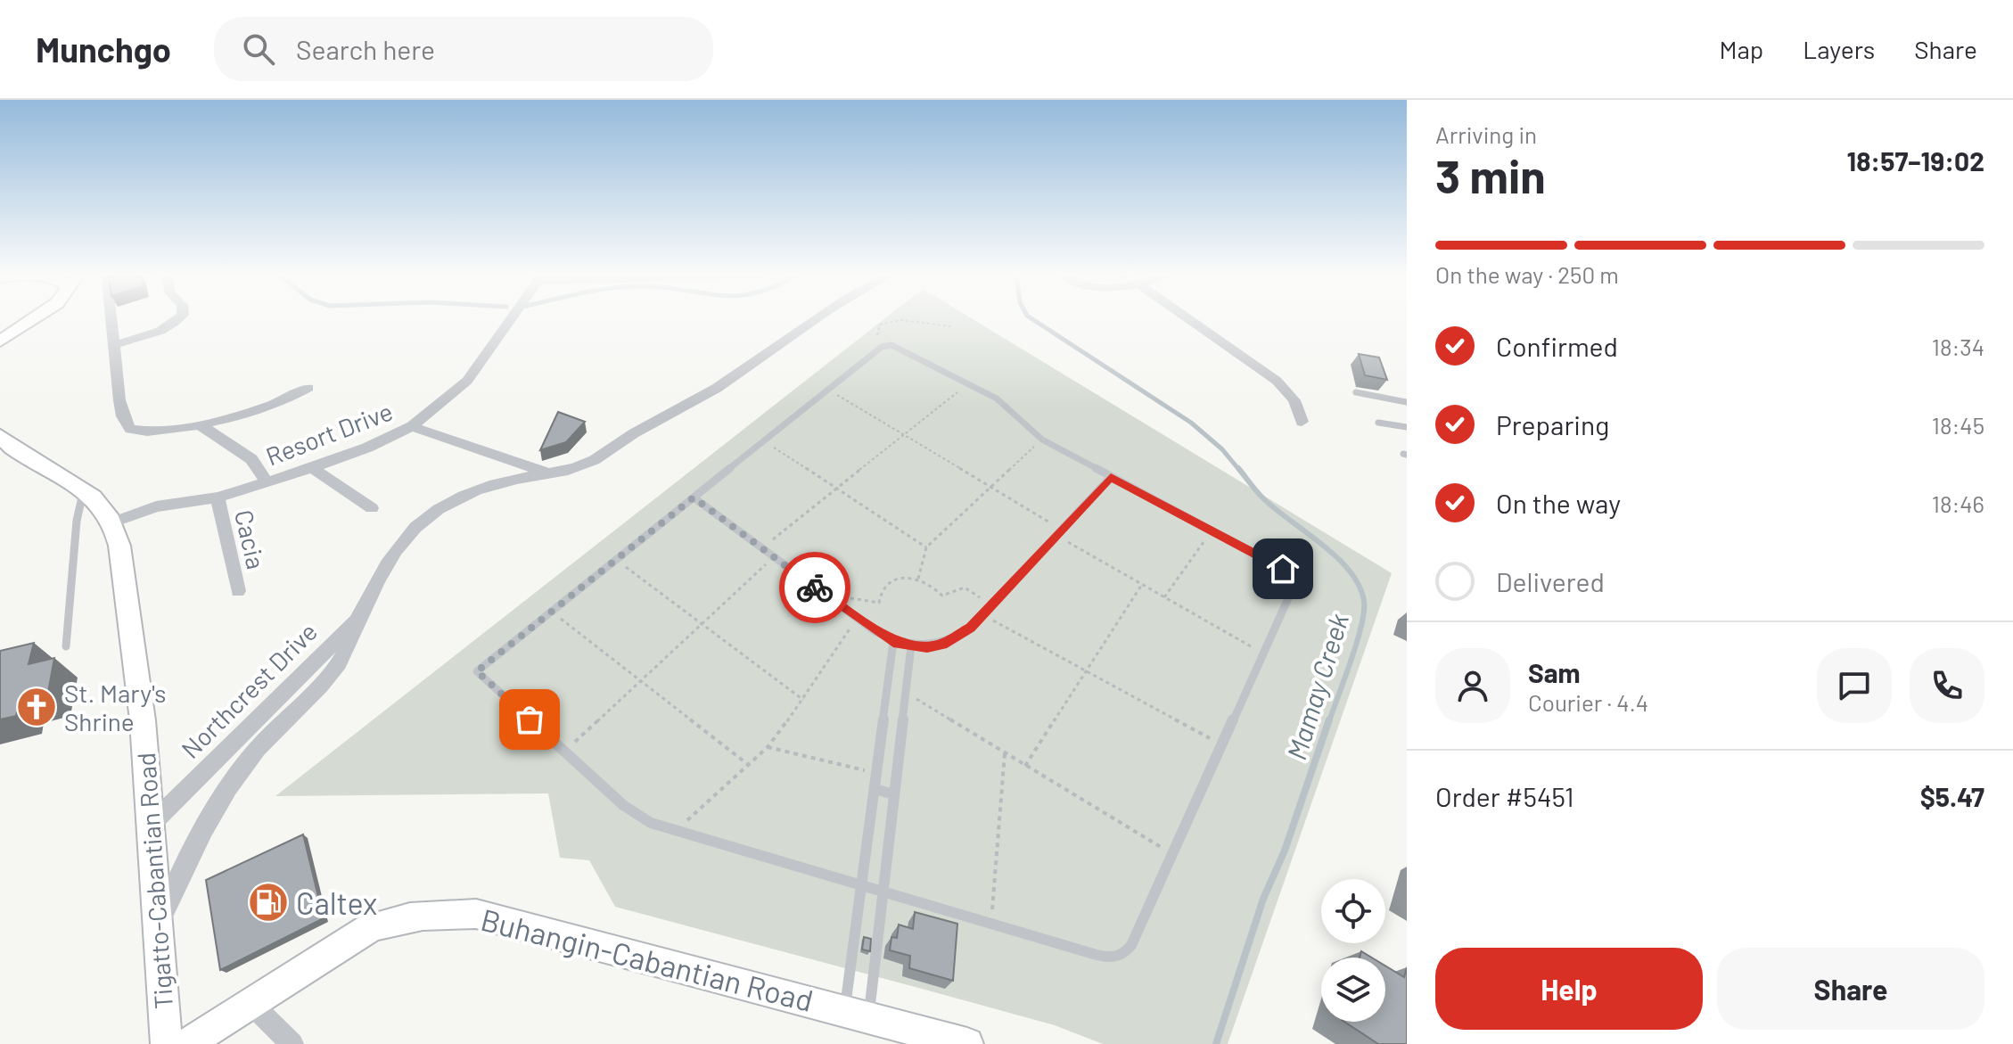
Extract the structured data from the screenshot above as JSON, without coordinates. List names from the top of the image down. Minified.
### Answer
{"streets":{"street":["Resort Drive","Cacia","Northcrest Drive","Tigatto-Cabantian Road","Buhangin-Cabantian Road"]},"crossings":[["Resort Drive","Cacia"],["Resort Drive","Tigatto-Cabantian Road"],["Northcrest Drive","Tigatto-Cabantian Road"]],"water":["Mamay Creek"],"places":{"church":["St. Mary's Shrine"],"fuel station":["Caltex"]},"page":{"header":"Munchgo","search":"Search here","nav":["Map","Layers","Share"],"heading":["3 min","Arriving in","18:57–19:02"],"panel":["Sam","Courier · 4.4","Order #5451","$5.47"],"bar":"On the way · 250 m","list":[["Confirmed","18:34"],["Preparing","18:45"],["On the way","18:46"],"Delivered"],"buttons":["Help","Share"]}}
